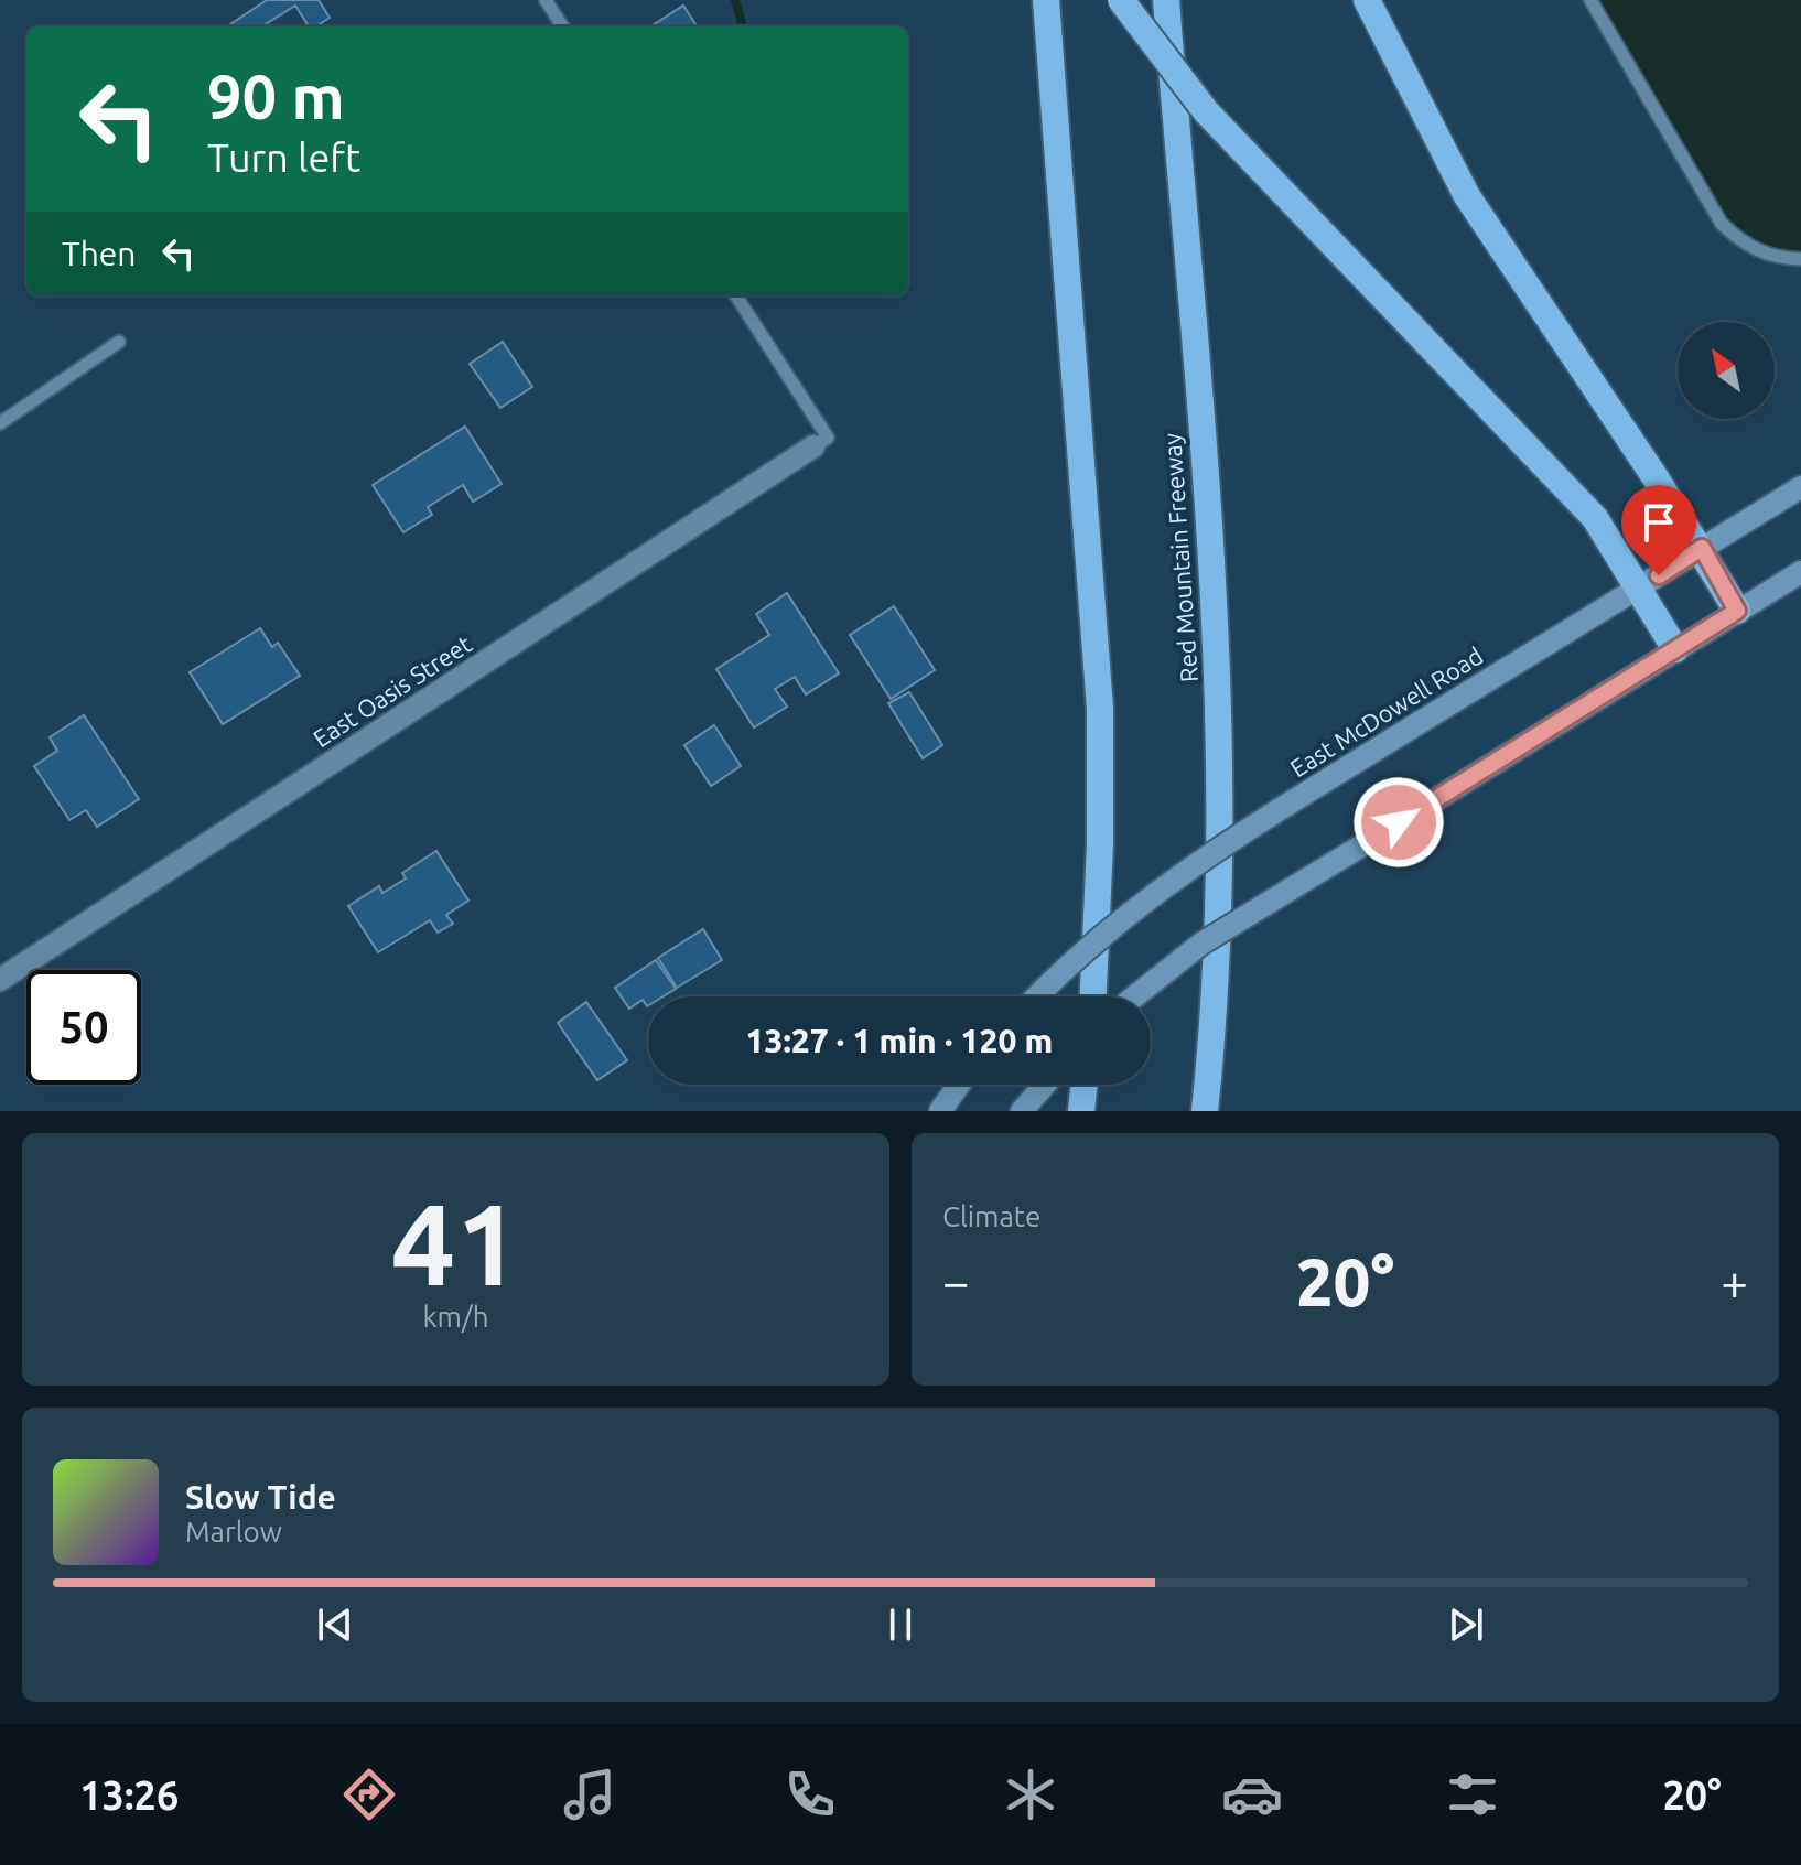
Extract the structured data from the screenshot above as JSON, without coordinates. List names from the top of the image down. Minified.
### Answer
{"streets":{"highway":["Red Mountain Freeway"],"main road":["East McDowell Road"],"street":["East Oasis Street"]},"north":"top left","page":{"turn":["90 m","Turn left"],"then":"Then","limit":"50","trip":"13:27 · 1 min · 120 m","tile":[["41","km/h"],"Climate"],"heat":["−","20°","+"],"song":["Slow Tide","Marlow"],"tabs":["13:26","20°"]}}
